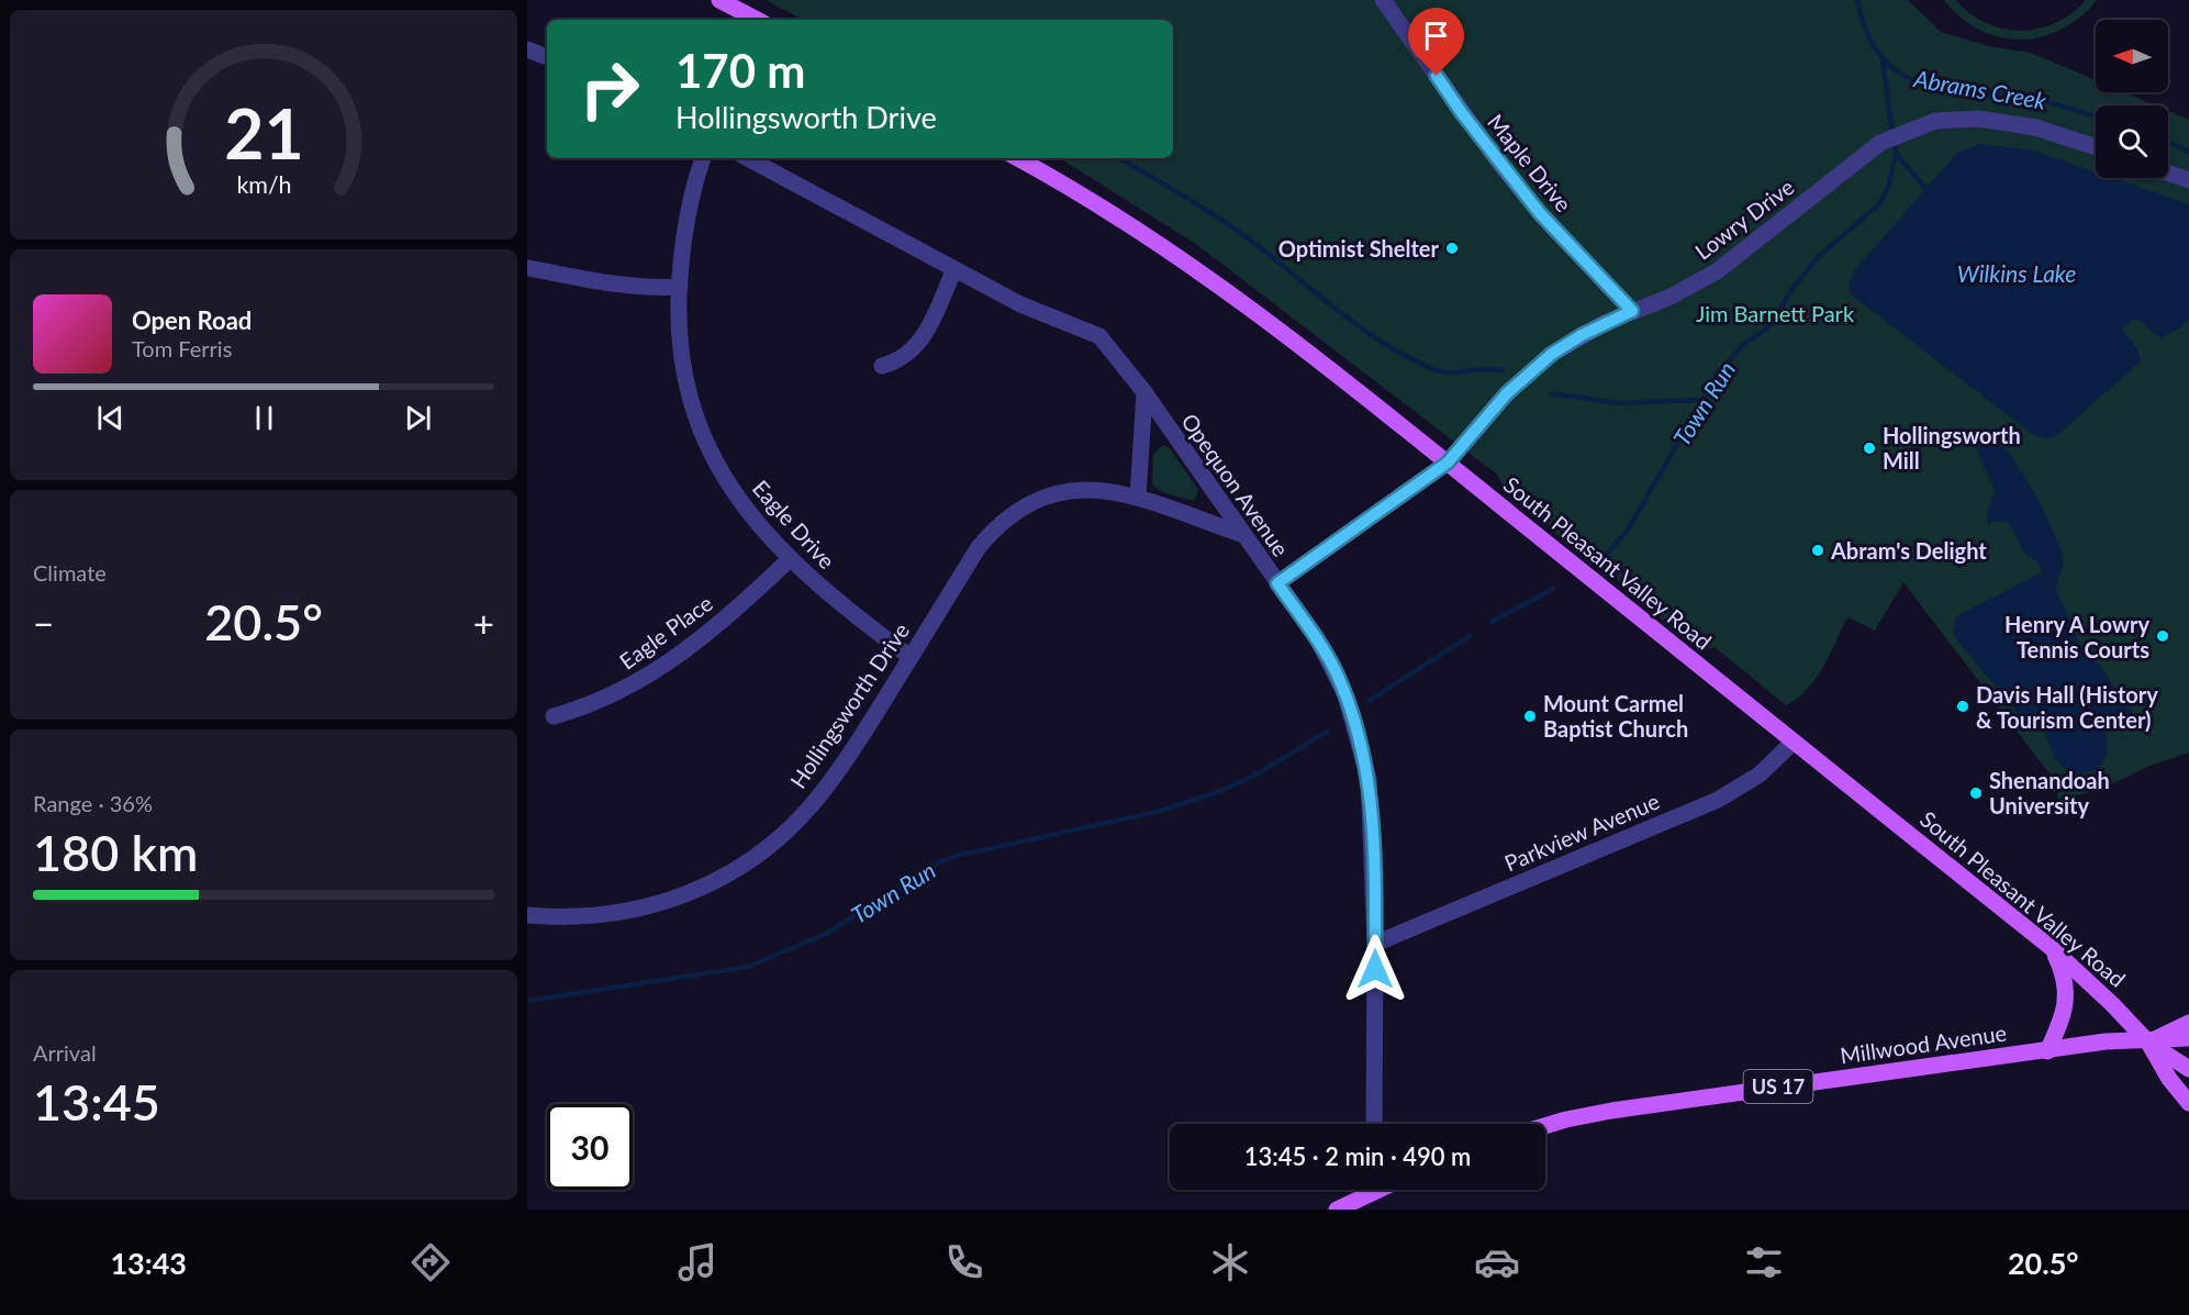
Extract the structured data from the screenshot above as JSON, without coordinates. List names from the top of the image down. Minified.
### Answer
{"streets":{"main road":["South Pleasant Valley Road","Millwood Avenue","US 17"],"street":["Maple Drive","Lowry Drive","Opequon Avenue","Eagle Drive","Eagle Place","Hollingsworth Drive","Parkview Avenue"]},"crossings":[["Maple Drive","Lowry Drive"],["Lowry Drive","South Pleasant Valley Road"],["Opequon Avenue","Hollingsworth Drive"],["Opequon Avenue","Parkview Avenue"],["Eagle Drive","Eagle Place"],["Eagle Drive","Hollingsworth Drive"],["South Pleasant Valley Road","Parkview Avenue"],["South Pleasant Valley Road","Millwood Avenue"]],"water":["Abrams Creek","Wilkins Lake","Town Run"],"parks":["Jim Barnett Park"],"places":["Optimist Shelter","Hollingsworth Mill","Abram's Delight","Henry A Lowry Tennis Courts","Davis Hall (History & Tourism Center)","Mount Carmel Baptist Church","Shenandoah University"],"north":"left","page":{"turn":["170 m","Hollingsworth Drive"],"song":["Open Road","Tom Ferris"],"tile":["Climate",["Range · 36%","180 km"],["Arrival","13:45"]],"heat":["−","20.5°","+"],"limit":"30","trip":"13:45 · 2 min · 490 m","tabs":["13:43","20.5°"],"gauge":["21","km/h"]}}
